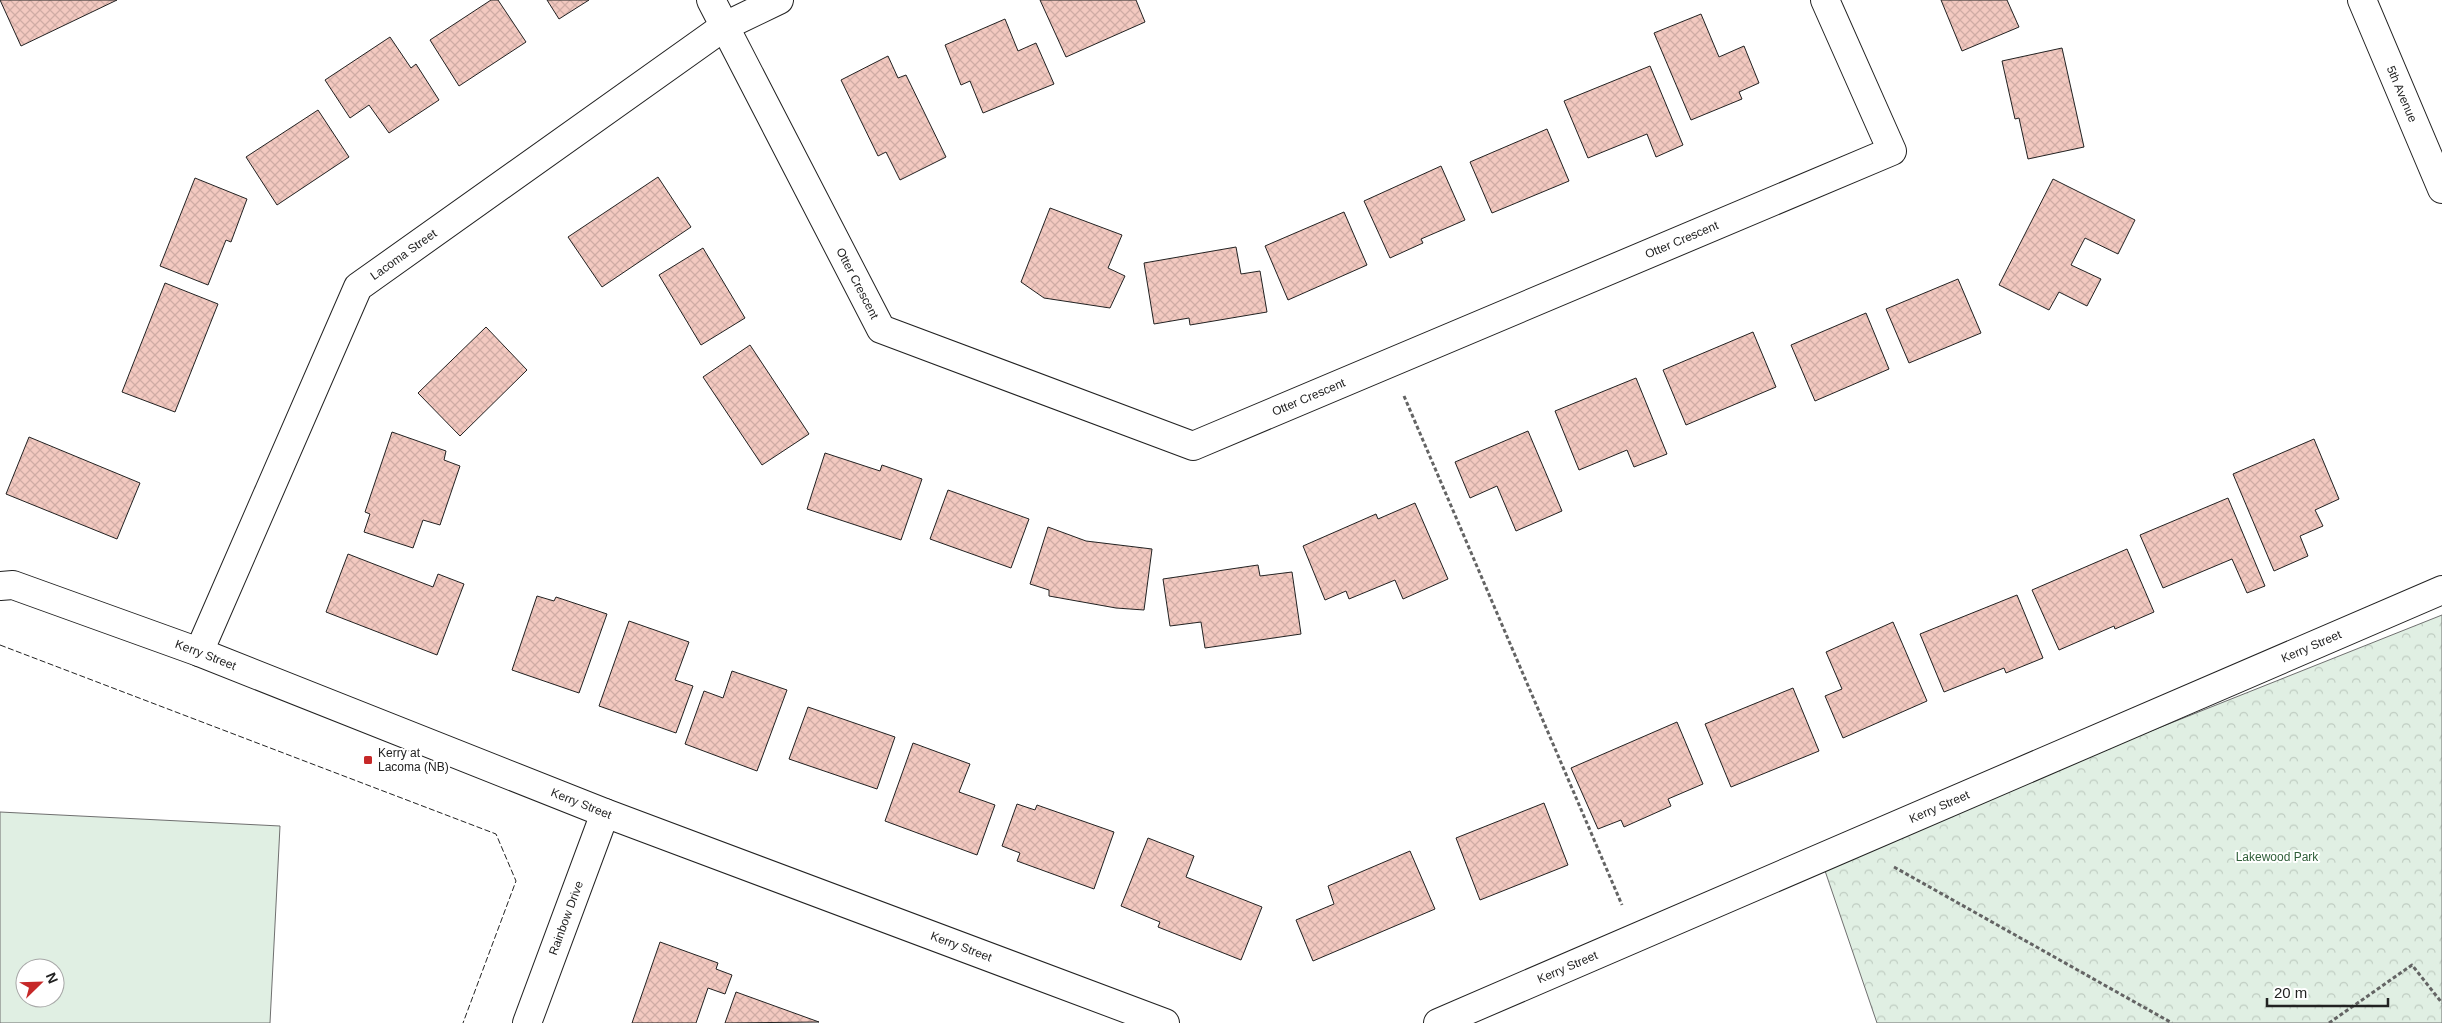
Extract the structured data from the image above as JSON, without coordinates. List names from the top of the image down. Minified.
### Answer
{"streets":{"street":["5th Avenue","Otter Crescent","Lacoma Street","Kerry Street","Rainbow Drive"]},"crossings":[["Otter Crescent","Lacoma Street"],["Lacoma Street","Kerry Street"],["Kerry Street","Rainbow Drive"]],"parks":["Lakewood Park"],"places":{"transit":["Kerry at Lacoma (NB)"]},"scale_bar":"20 m","north":"top right"}
